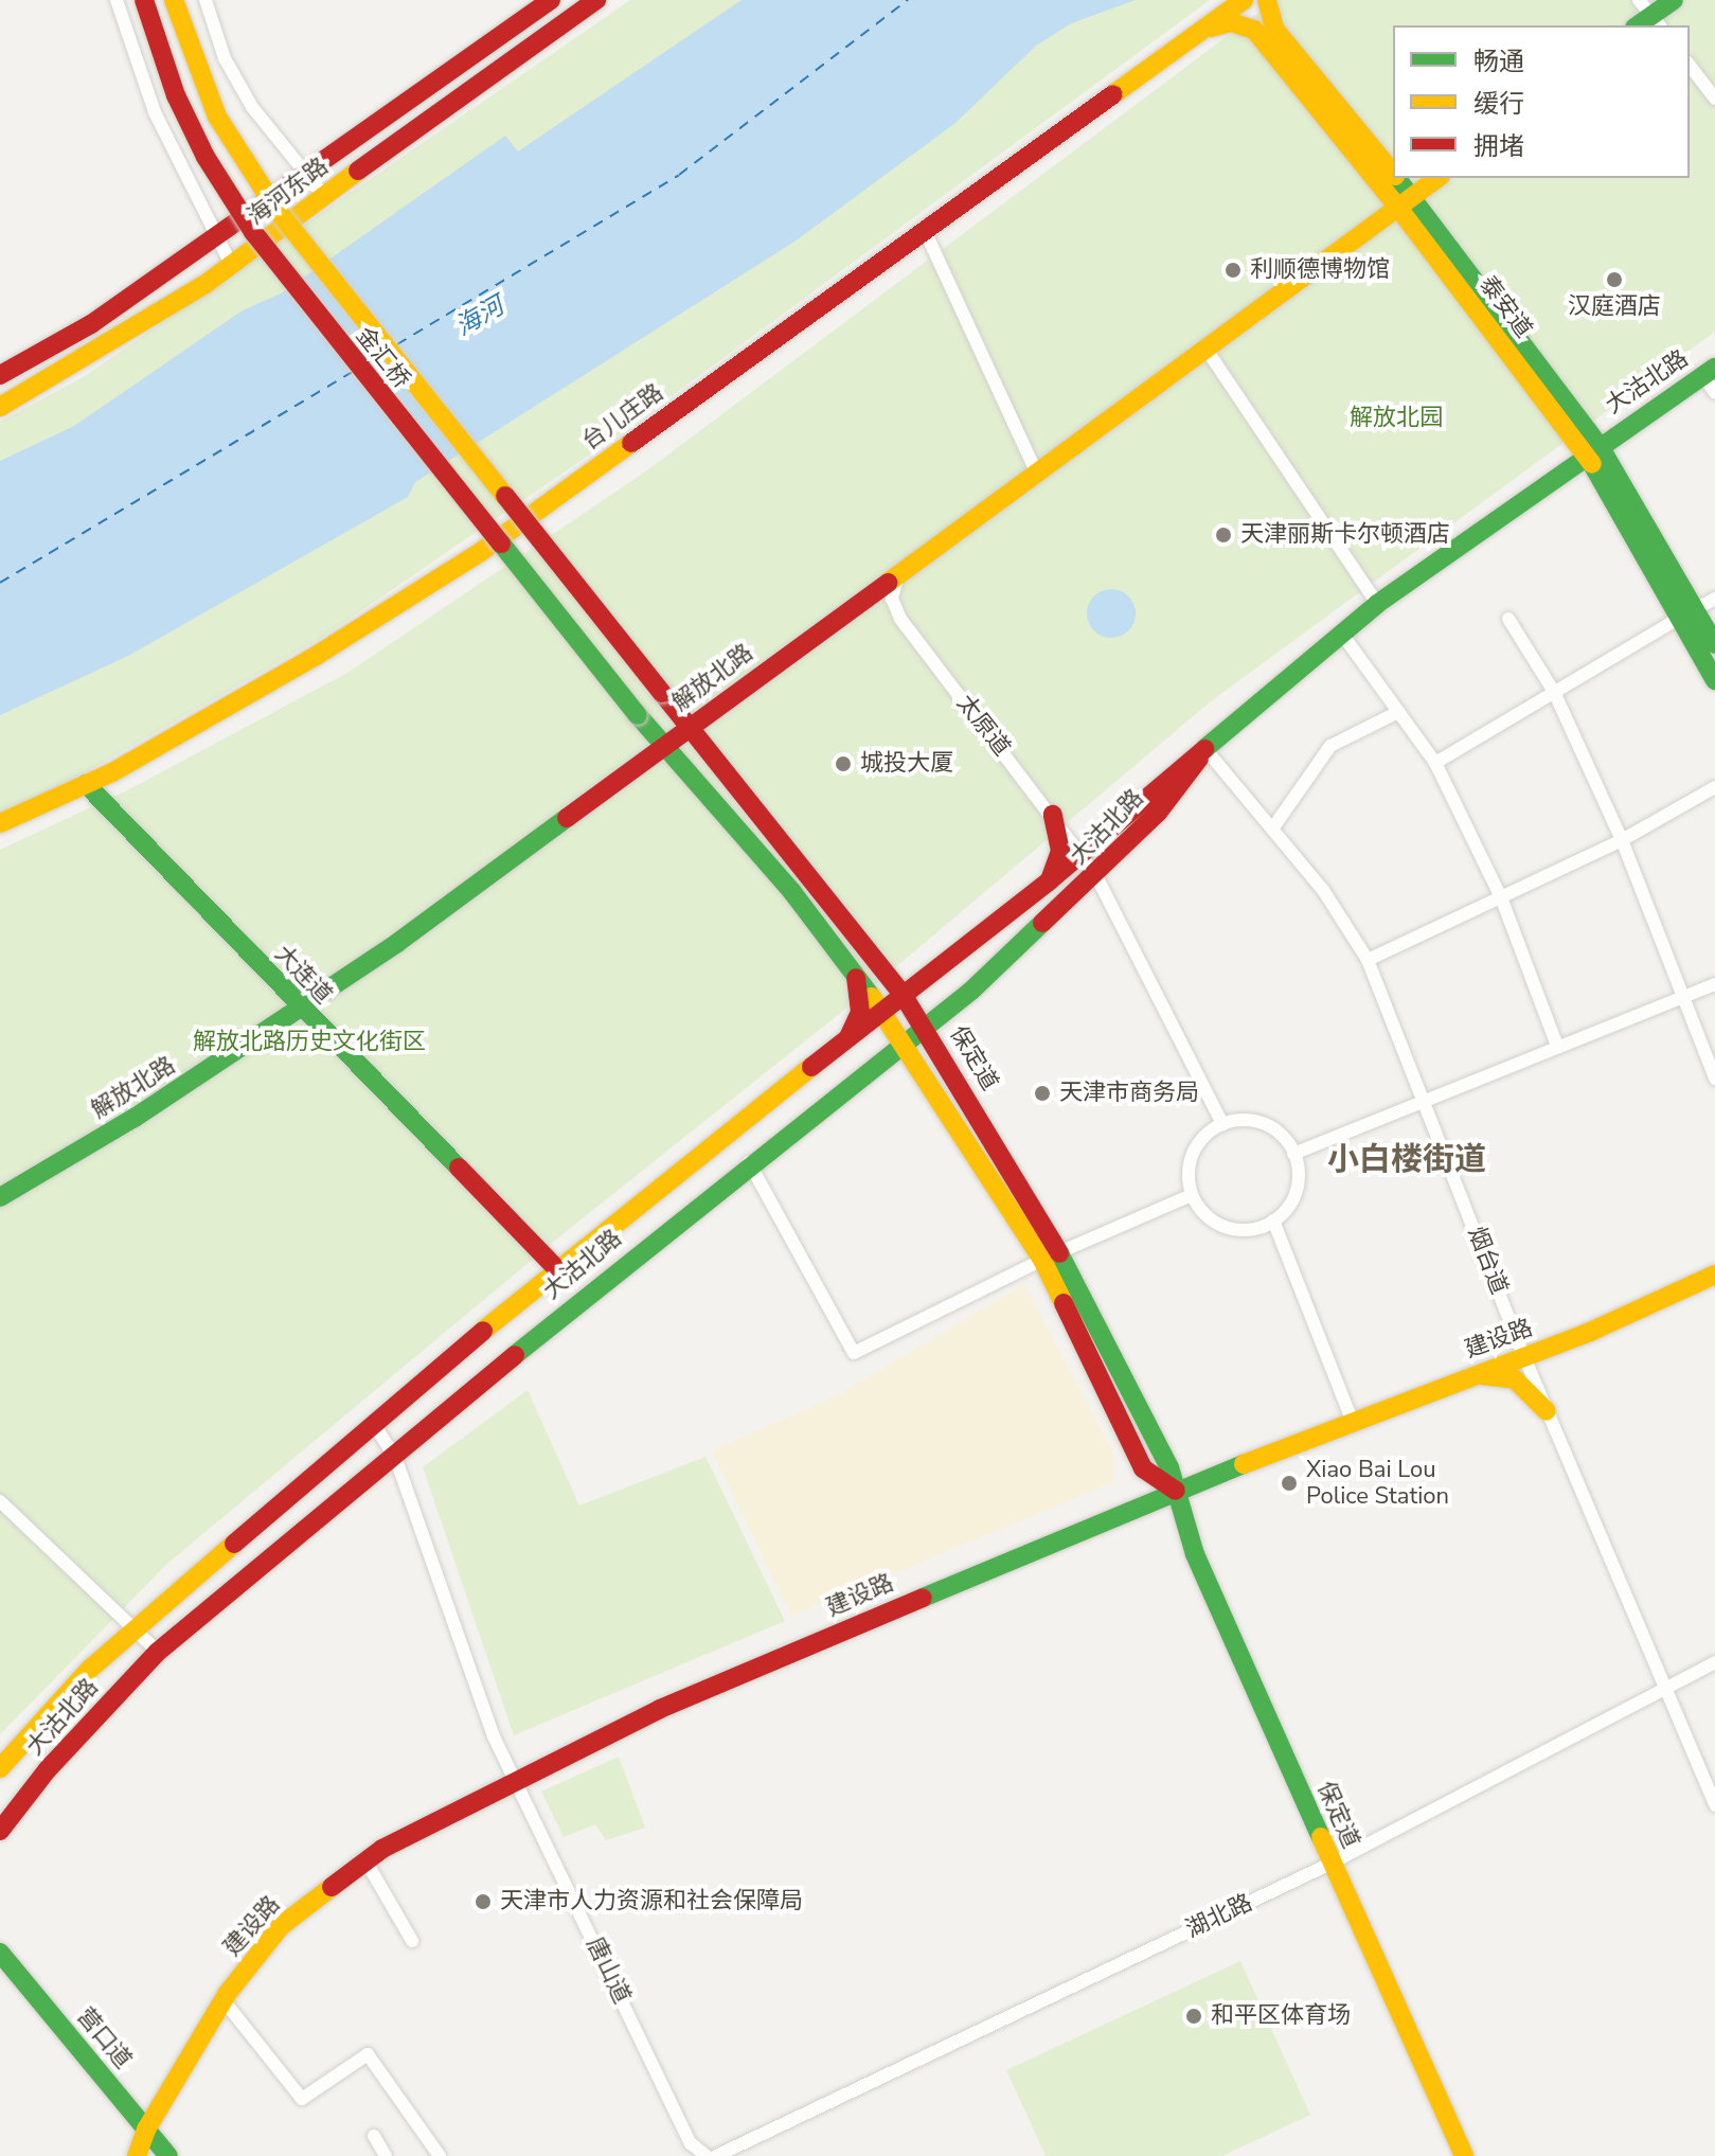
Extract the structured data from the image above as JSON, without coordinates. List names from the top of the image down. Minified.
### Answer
{"streets":{"street":["海河东路","泰安道","金汇桥","大沽北路","台儿庄路","解放北路","太原道","大连道","保定道","烟台道","建设路","湖北路","唐山道","营口道"]},"crossings":[["泰安道","大沽北路"],["泰安道","台儿庄路"],["泰安道","解放北路"],["金汇桥","解放北路"],["金汇桥","保定道"],["大沽北路","太原道"],["大沽北路","大连道"],["大沽北路","保定道"],["大沽北路","烟台道"],["大沽北路","唐山道"],["台儿庄路","大连道"],["解放北路","太原道"],["解放北路","大连道"],["解放北路","保定道"],["保定道","建设路"],["保定道","湖北路"],["烟台道","建设路"],["烟台道","湖北路"],["建设路","唐山道"],["建设路","营口道"]],"districts":["小白楼街道"],"water":["海河"],"parks":["解放北园","解放北路历史文化街区"],"places":["利顺德博物馆","汉庭酒店","天津丽斯卡尔顿酒店","城投大厦","天津市商务局","Xiao Bai Lou Police Station","天津市人力资源和社会保障局","和平区体育场"],"legend":["畅通","缓行","拥堵"]}
